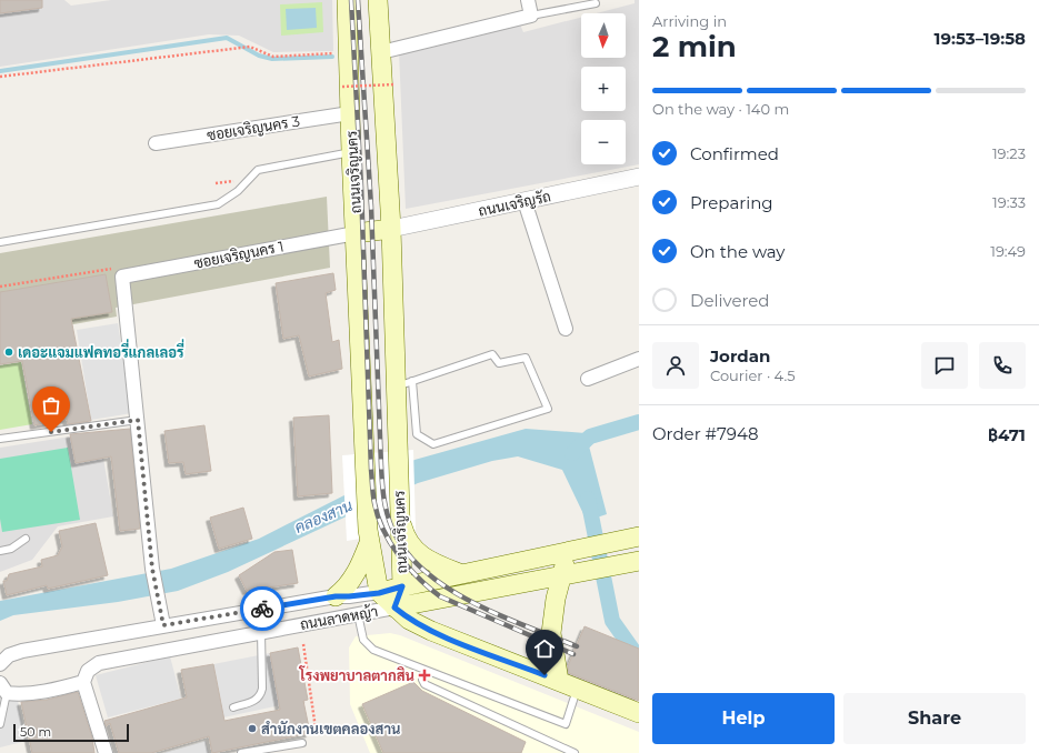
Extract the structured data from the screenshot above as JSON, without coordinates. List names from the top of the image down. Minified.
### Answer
{"streets":{"main road":["ถนนเจริญนคร","ถนนลาดหญ้า"],"street":["ซอยเจริญนคร 3","ถนนเจริญรัถ","ซอยเจริญนคร 1"]},"crossings":[["ซอยเจริญนคร 3","ถนนเจริญนคร"],["ถนนเจริญนคร","ถนนเจริญรัถ"],["ถนนเจริญนคร","ซอยเจริญนคร 1"],["ถนนเจริญนคร","ถนนลาดหญ้า"]],"water":["คลองสาน"],"places":{"other":["เดอะแจมแฟคทอรี่แกลเลอรี่","สำนักงานเขตคลองสาน"],"health":["โรงพยาบาลตากสิน"]},"scale_bar":"50 m","north":"bottom","page":{"heading":["2 min","Arriving in","19:53–19:58"],"panel":["Jordan","Courier · 4.5","Order #7948","฿471"],"map_buttons":["+","−"],"bar":"On the way · 140 m","list":[["Confirmed","19:23"],["Preparing","19:33"],["On the way","19:49"],"Delivered"],"buttons":["Help","Share"],"scale":"50 m"}}
